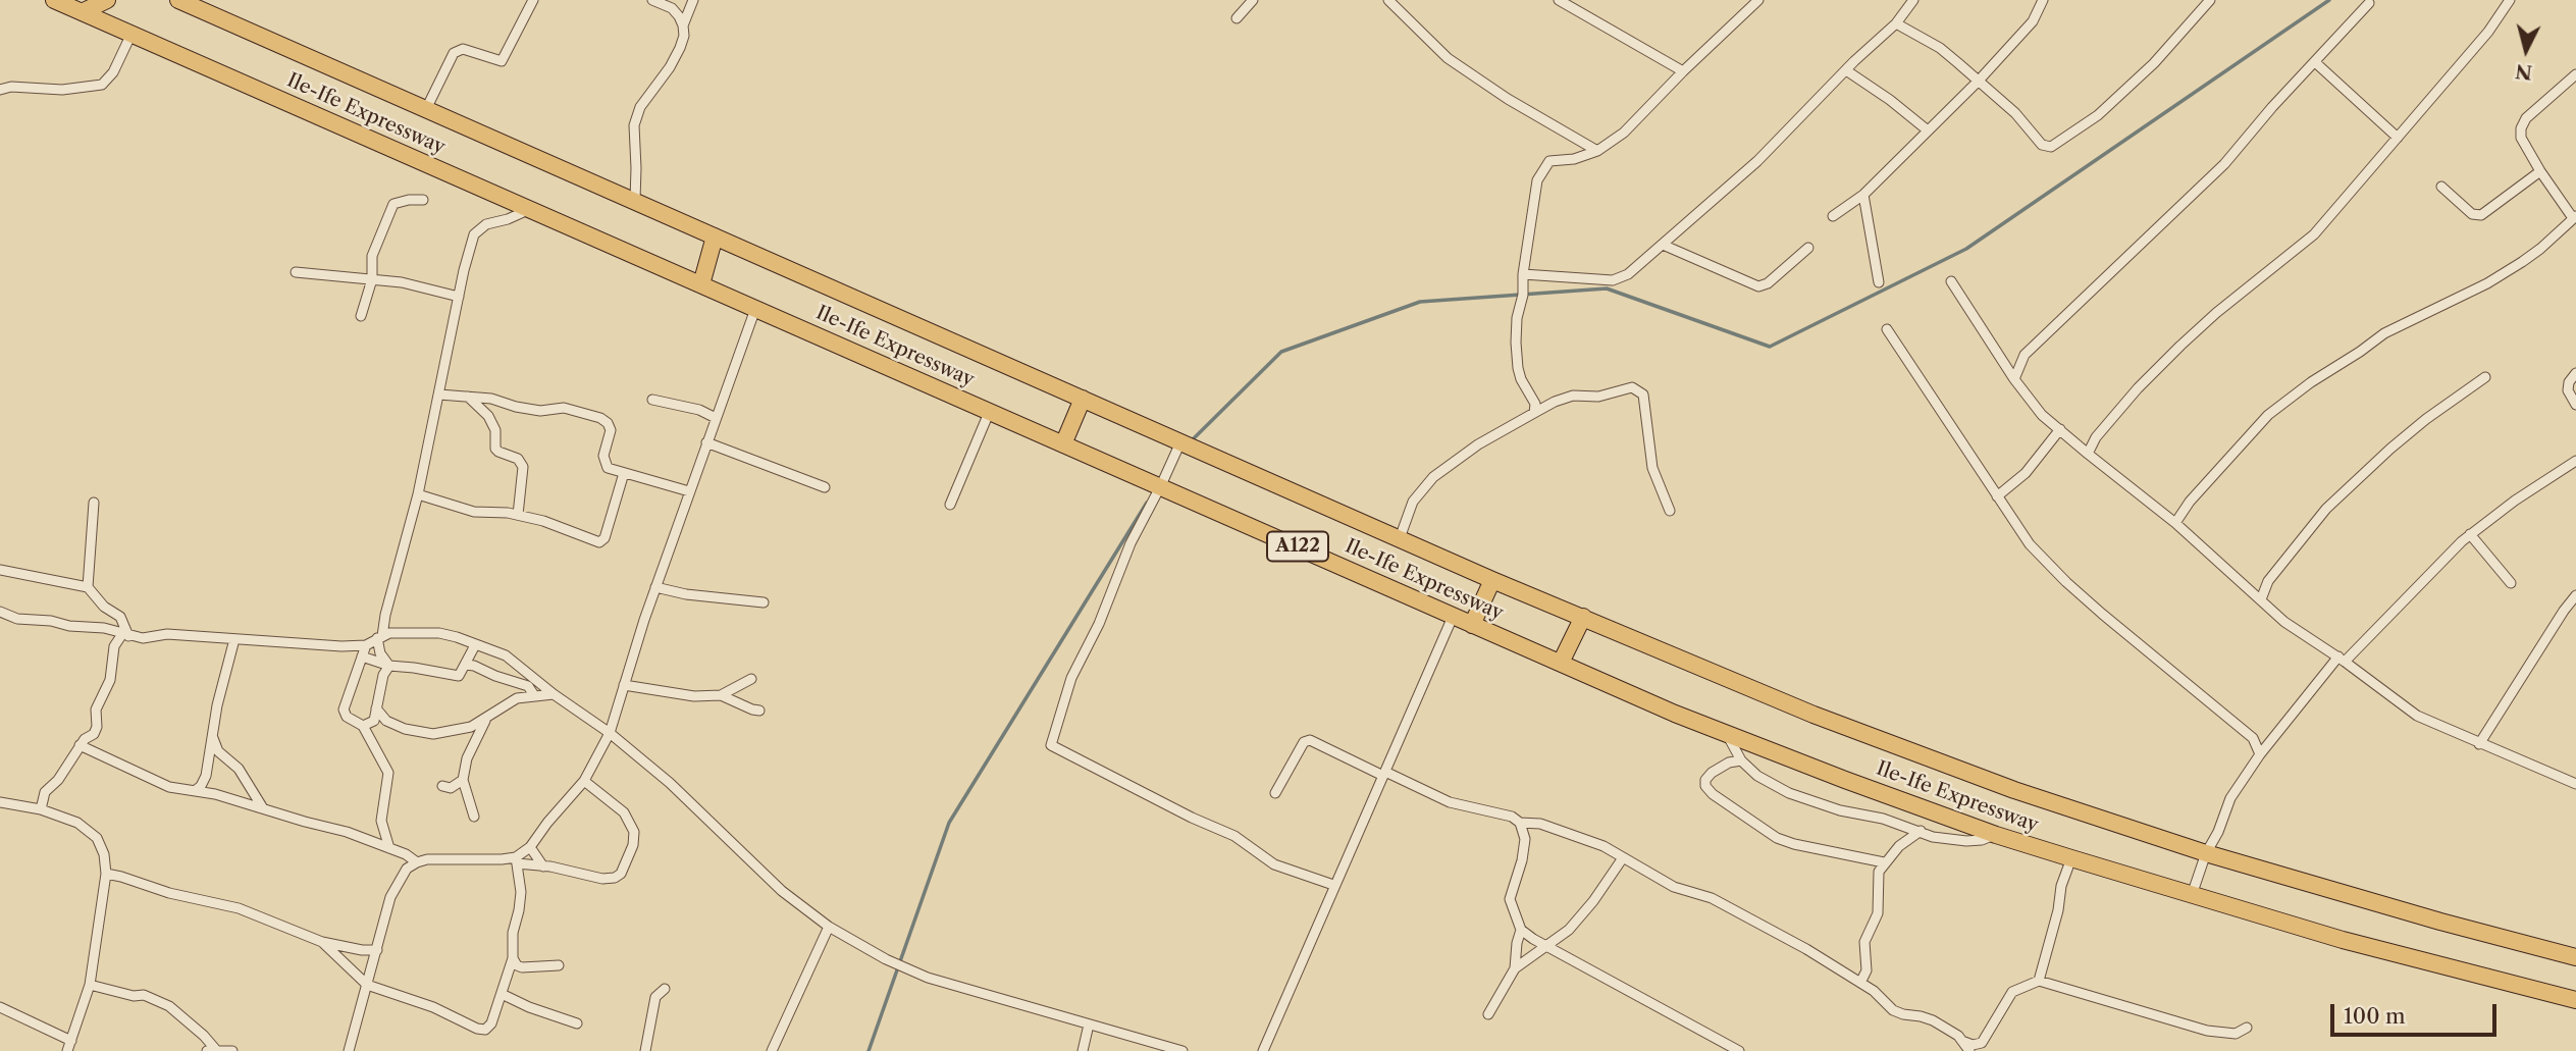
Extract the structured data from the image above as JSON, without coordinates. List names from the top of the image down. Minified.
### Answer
{"streets":{"highway":["Ile-Ife Expressway","A122"]},"scale_bar":"100 m","north":"bottom"}
